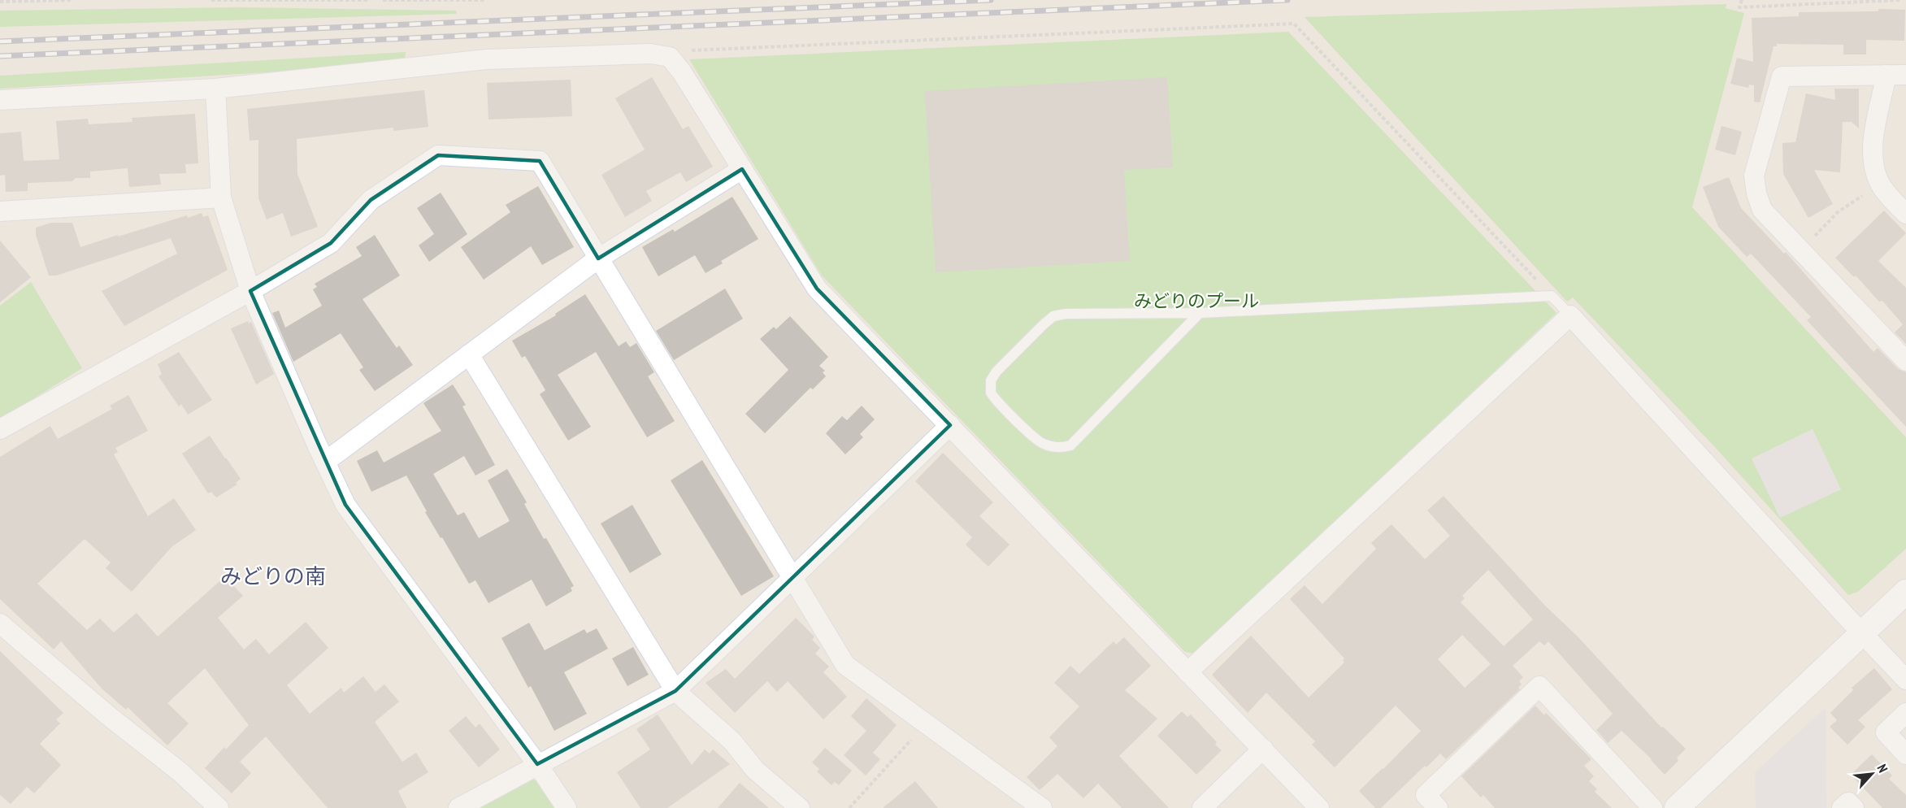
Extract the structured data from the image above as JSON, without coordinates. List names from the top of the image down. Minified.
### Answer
{"districts":["みどりの南"],"parks":["みどりのプール"],"north":"top right"}
